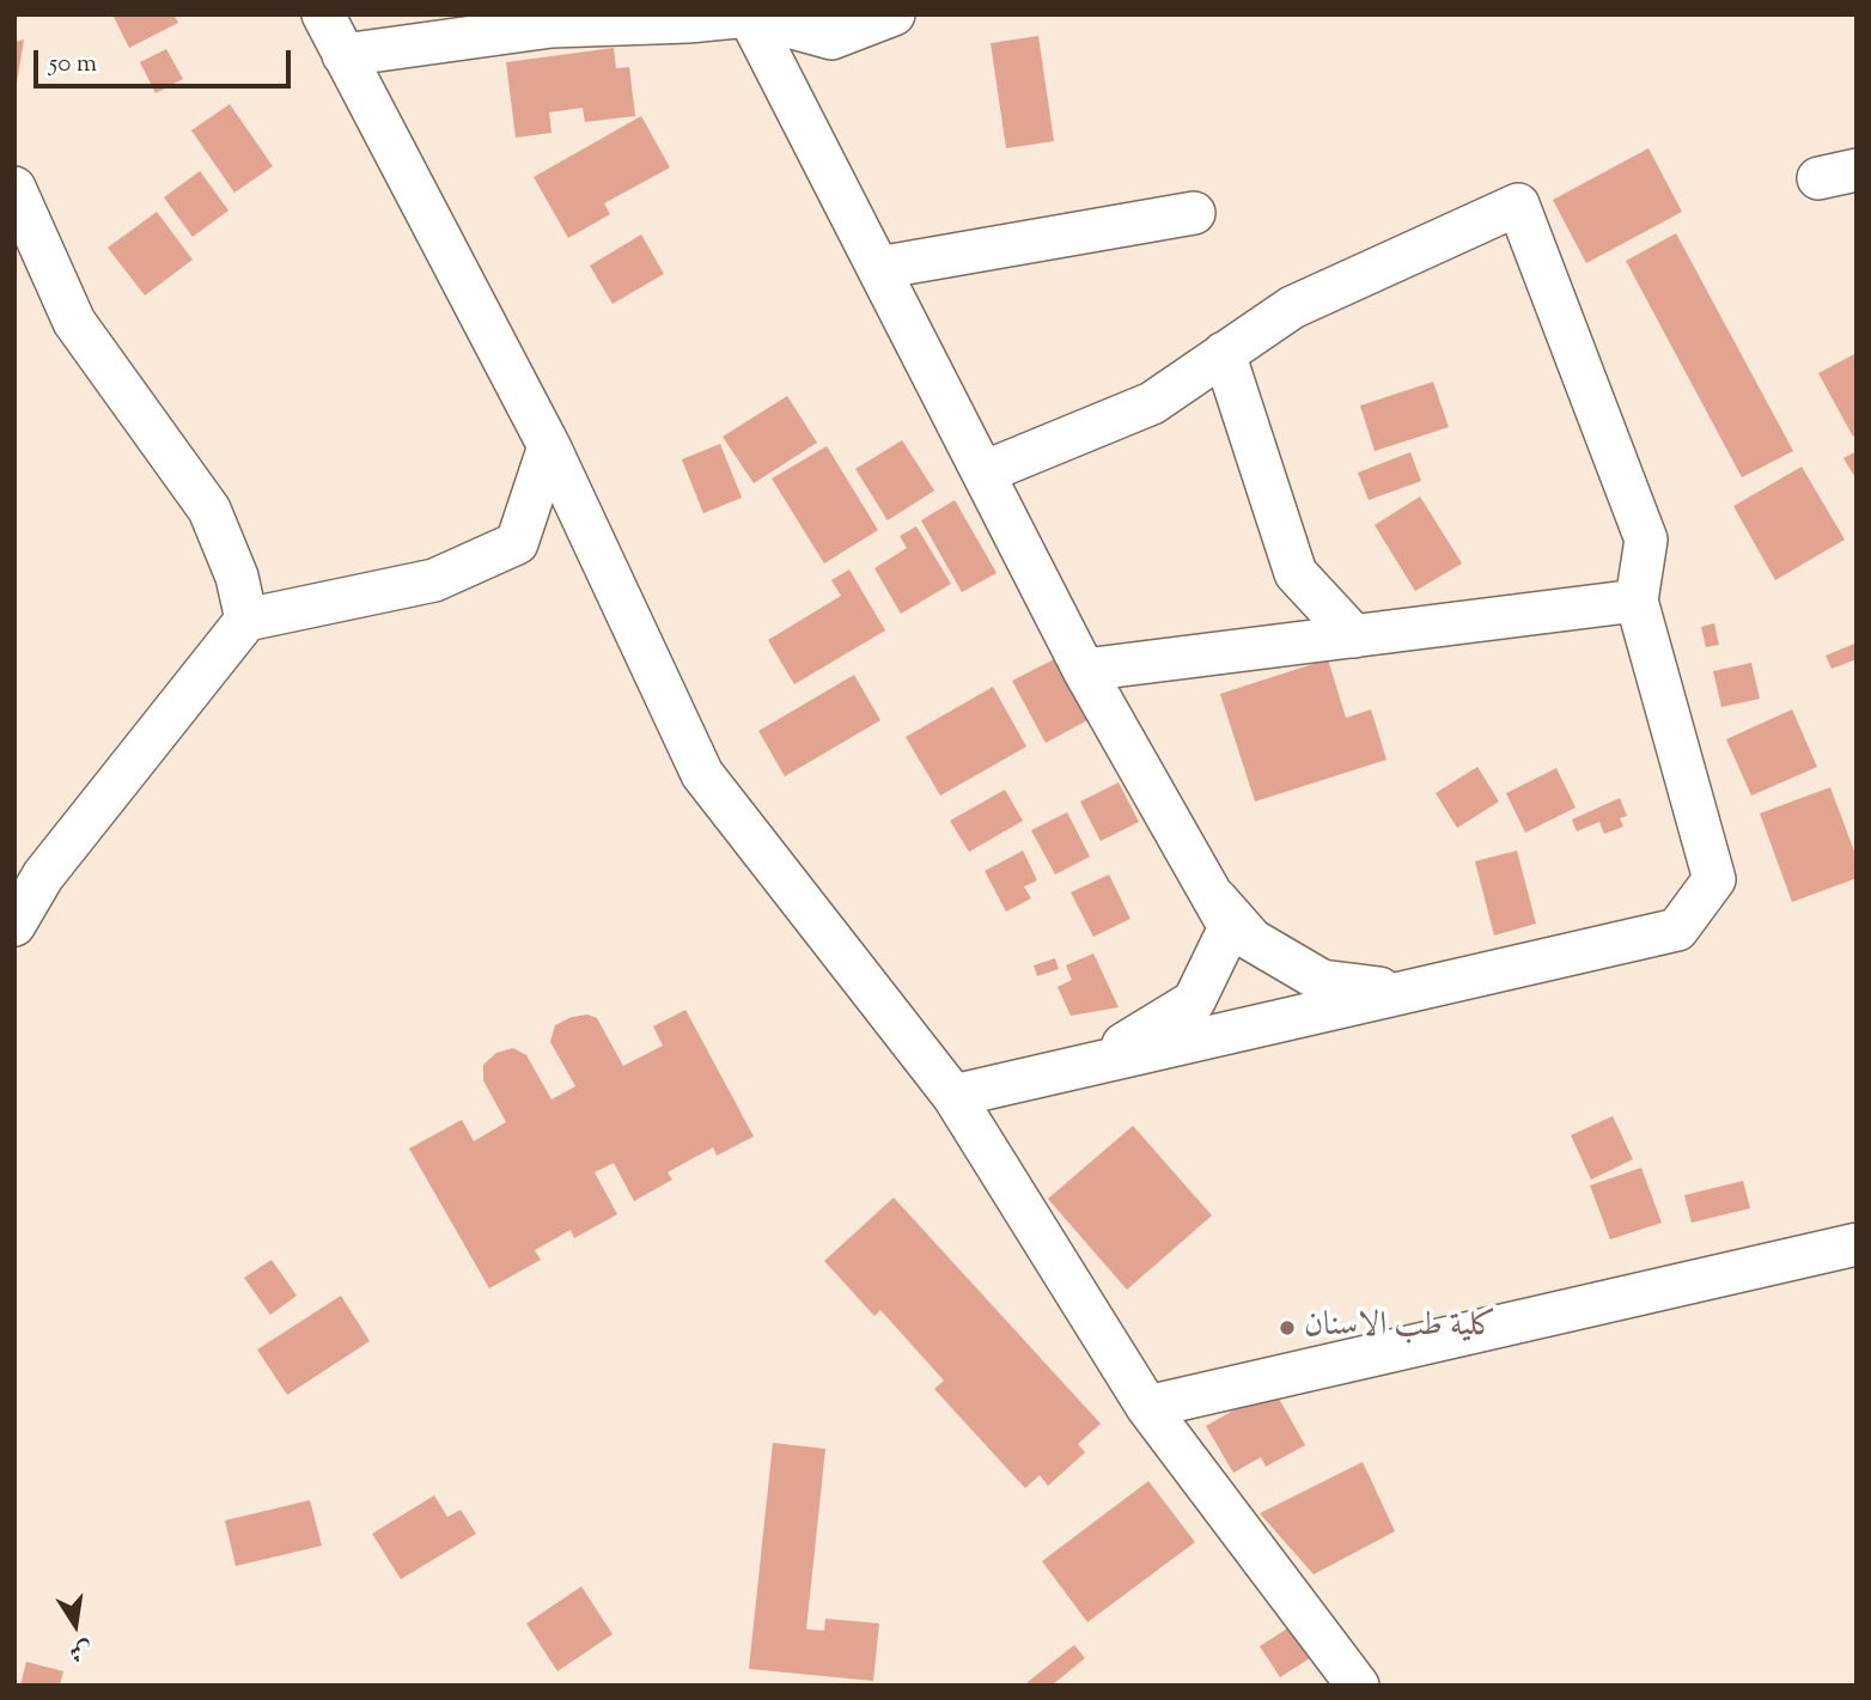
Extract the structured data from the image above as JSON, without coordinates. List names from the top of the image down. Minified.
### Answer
{"places":["كلية طب الاسنان"],"scale_bar":"50 m","north":"bottom"}
